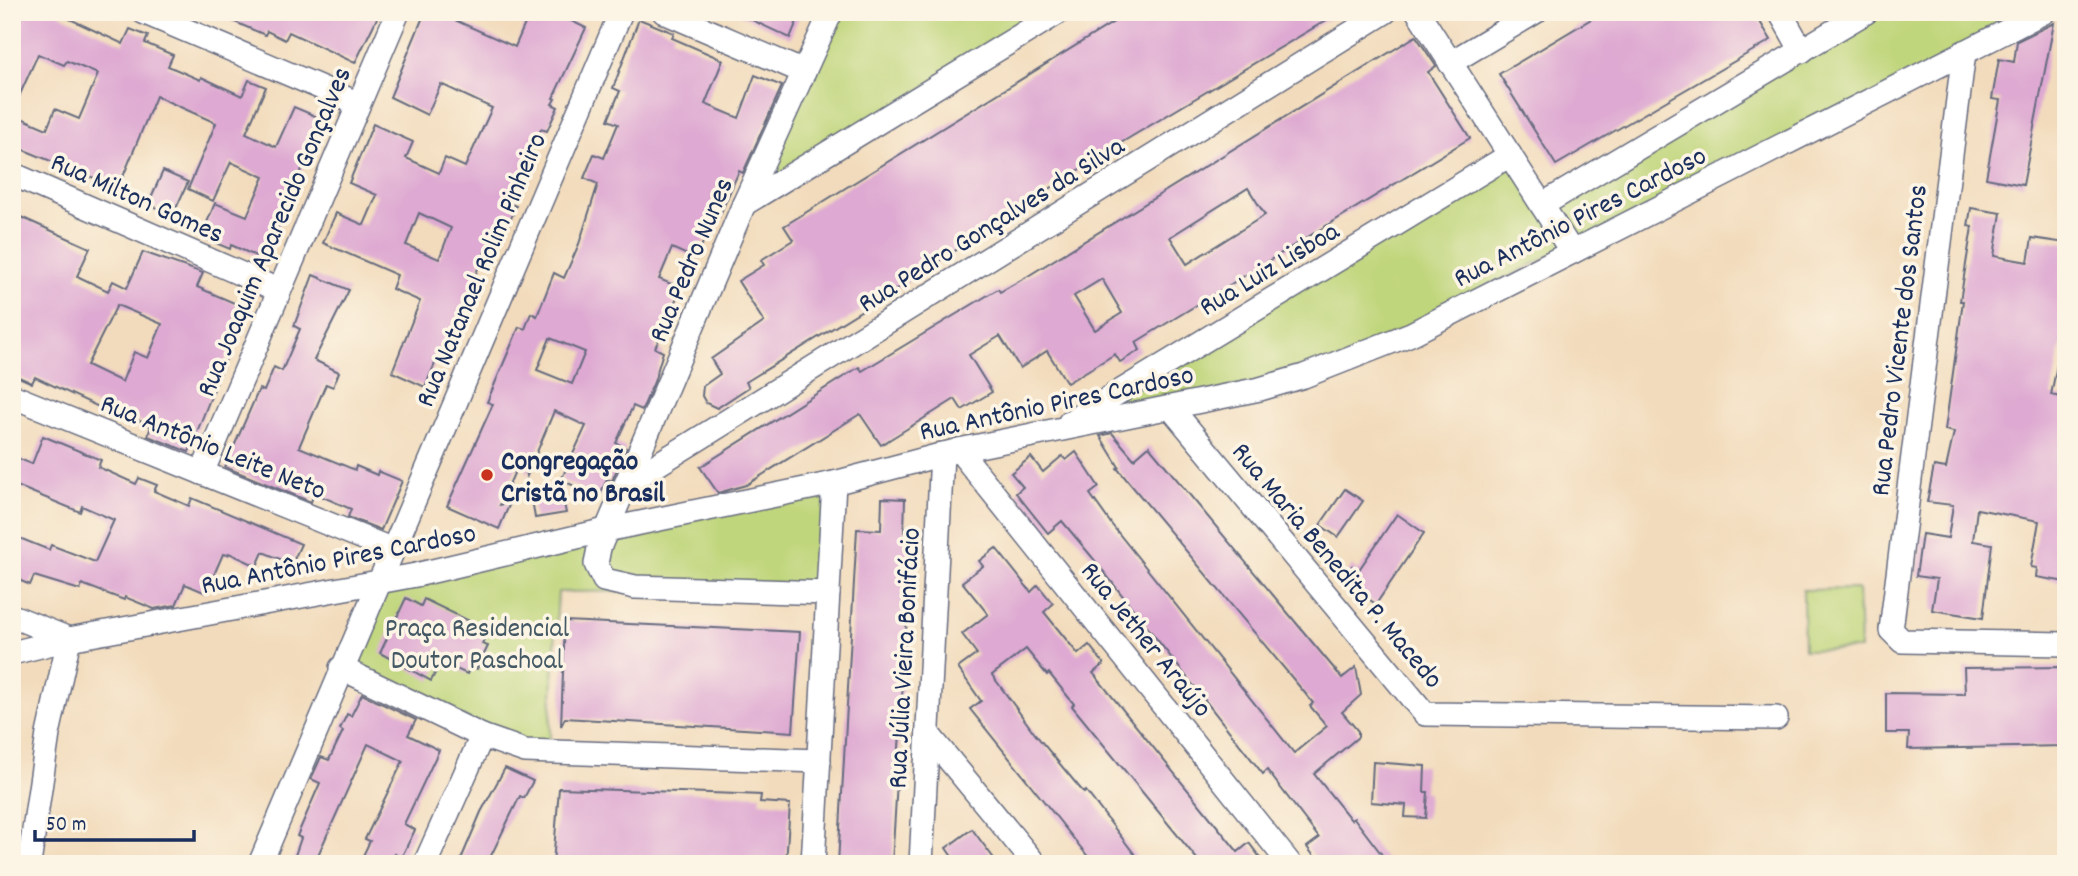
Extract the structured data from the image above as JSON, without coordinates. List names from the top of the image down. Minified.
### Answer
{"streets":{"street":["Rua Milton Gomes","Rua Antônio Pires Cardoso","Rua Pedro Gonçalves da Silva","Rua Joaquim Aparecido Gonçalves","Rua Pedro Nunes","Rua Luiz Lisboa","Rua Natanael Rolim Pinheiro","Rua Pedro Vicente dos Santos","Rua Antônio Leite Neto","Rua Maria Benedita P. Macedo","Rua Jether Araújo","Rua Júlia Vieira Bonifácio"]},"crossings":[["Rua Milton Gomes","Rua Joaquim Aparecido Gonçalves"],["Rua Antônio Pires Cardoso","Rua Pedro Nunes"],["Rua Antônio Pires Cardoso","Rua Luiz Lisboa"],["Rua Antônio Pires Cardoso","Rua Natanael Rolim Pinheiro"],["Rua Antônio Pires Cardoso","Rua Pedro Vicente dos Santos"],["Rua Antônio Pires Cardoso","Rua Maria Benedita P. Macedo"],["Rua Antônio Pires Cardoso","Rua Jether Araújo"],["Rua Antônio Pires Cardoso","Rua Júlia Vieira Bonifácio"],["Rua Pedro Gonçalves da Silva","Rua Pedro Nunes"],["Rua Joaquim Aparecido Gonçalves","Rua Antônio Leite Neto"],["Rua Natanael Rolim Pinheiro","Rua Antônio Leite Neto"],["Rua Jether Araújo","Rua Júlia Vieira Bonifácio"]],"parks":["Praça Residencial Doutor Paschoal"],"places":["Congregação Cristã no Brasil"],"scale_bar":"50 m"}
